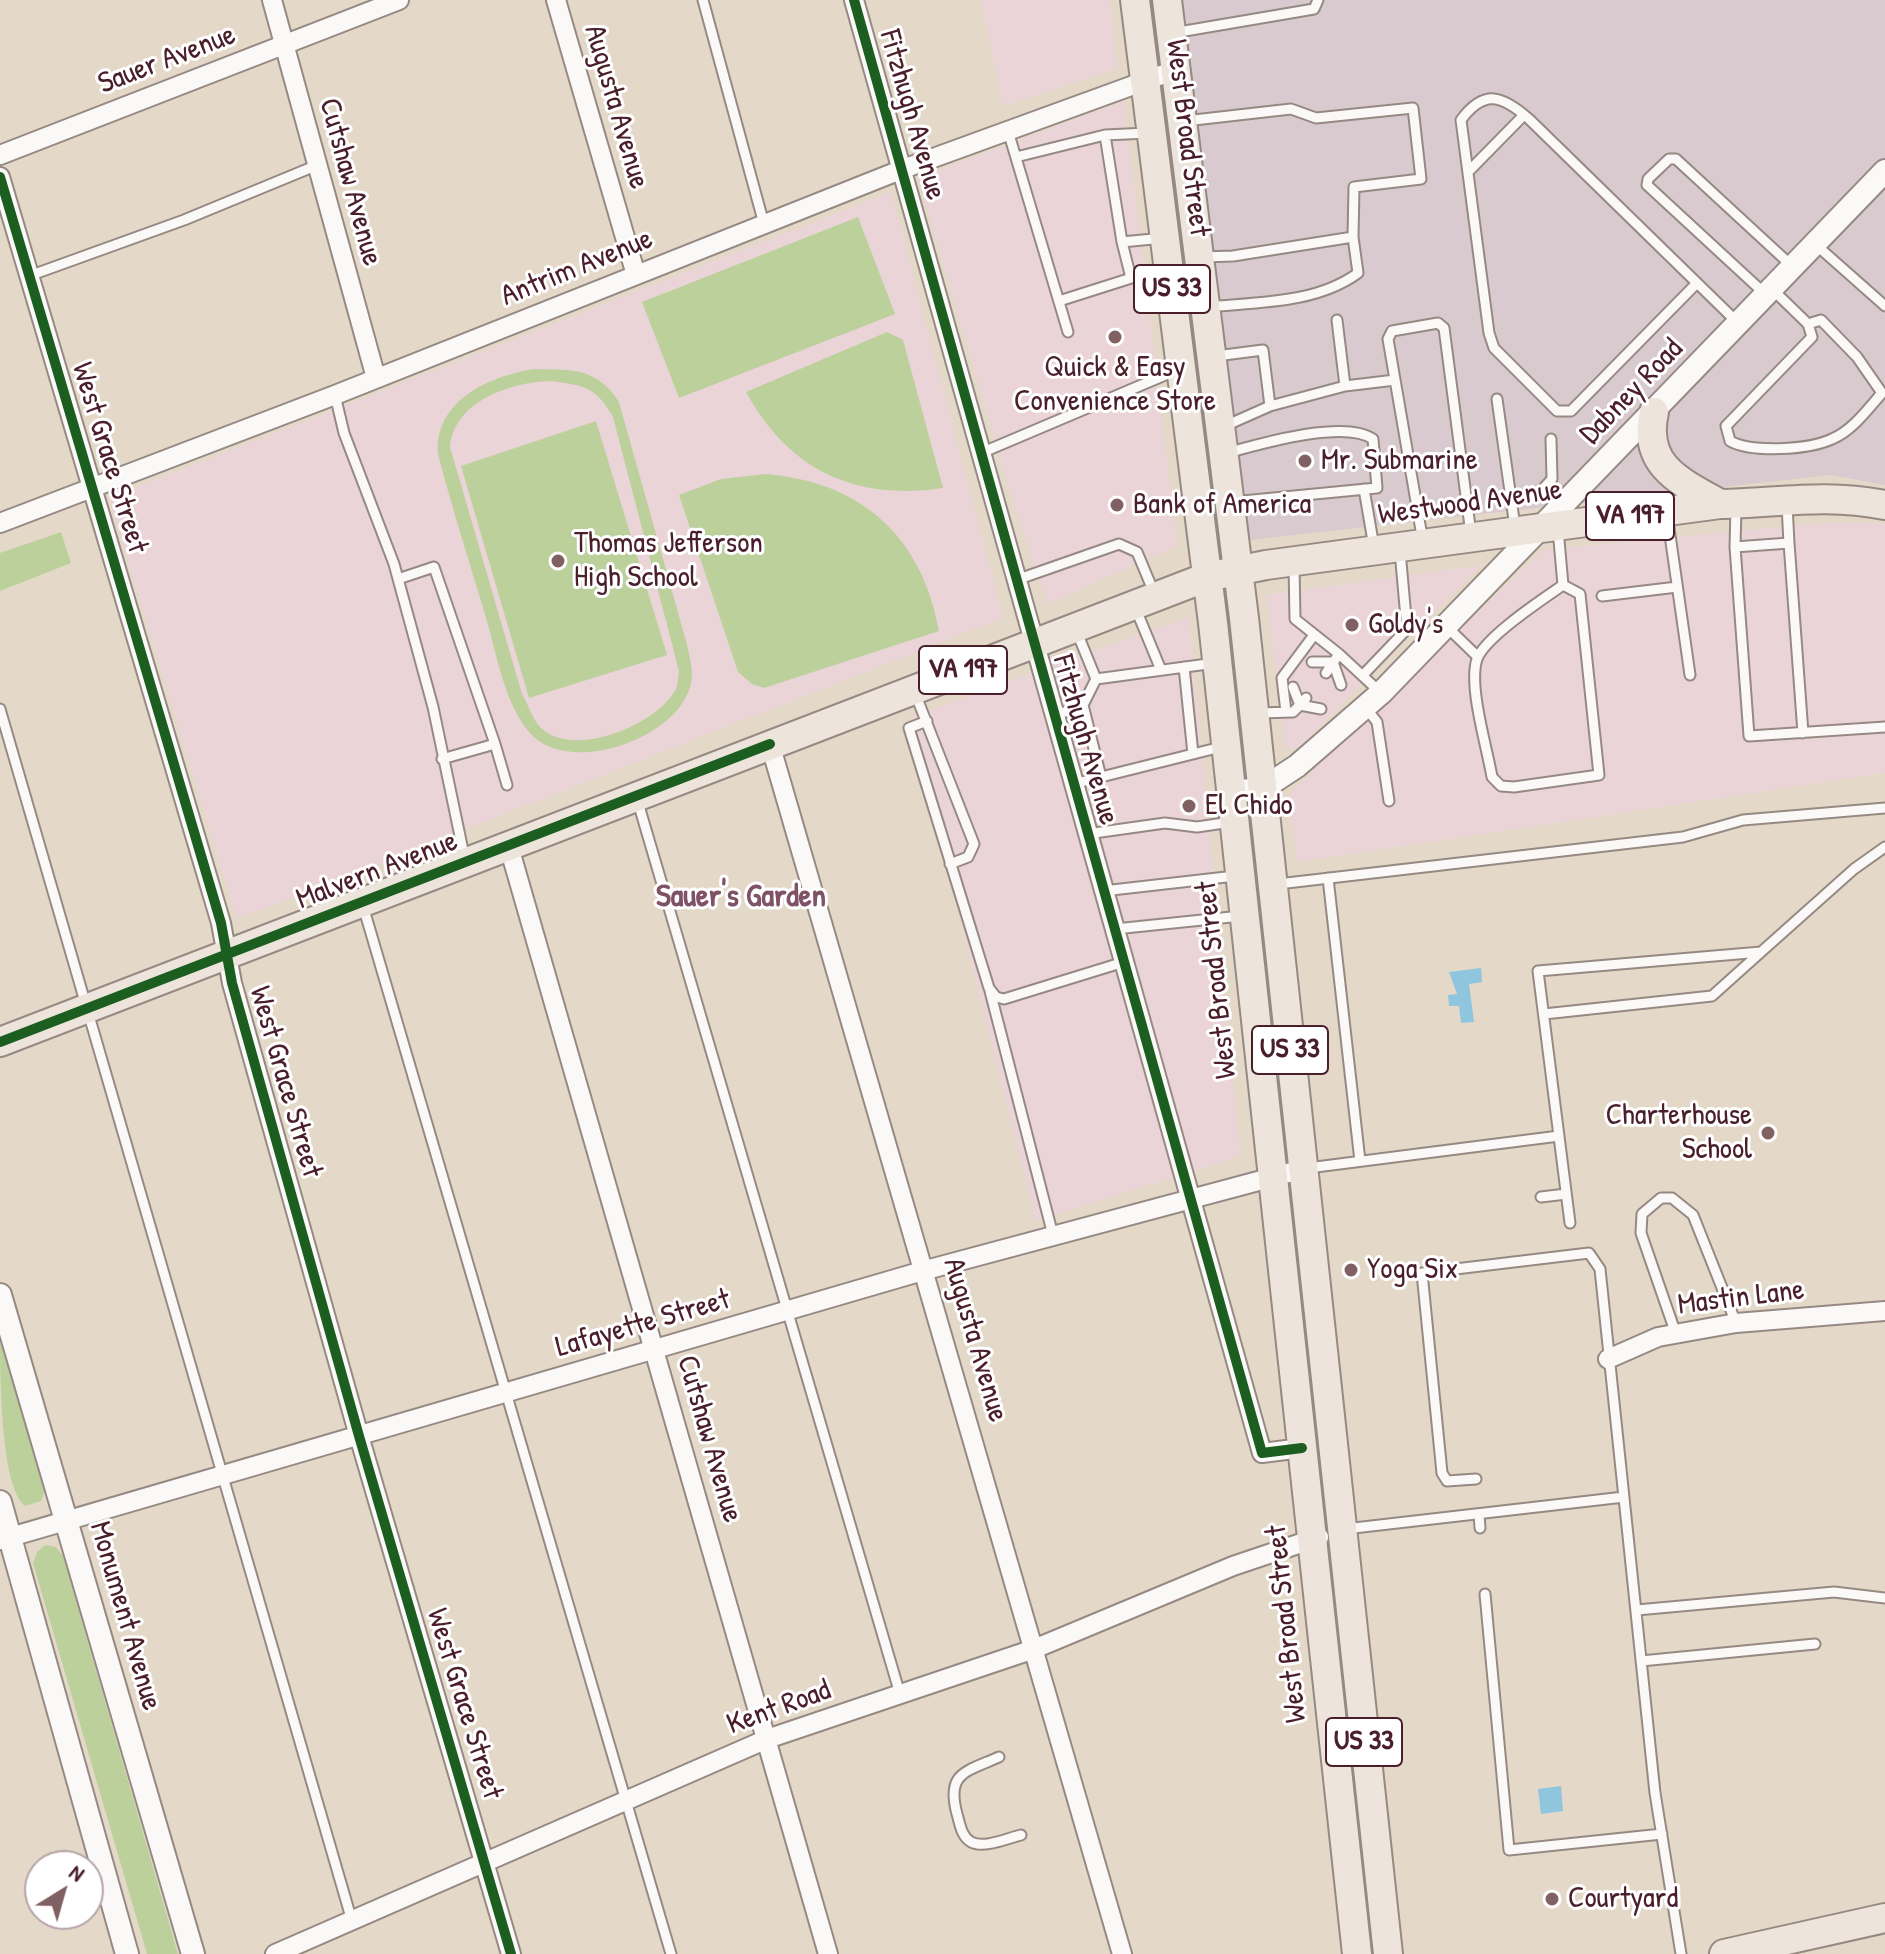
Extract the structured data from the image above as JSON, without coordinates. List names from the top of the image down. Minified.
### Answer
{"streets":{"main road":["West Broad Street","US 33","Westwood Avenue","VA 197","Malvern Avenue"],"street":["Sauer Avenue","Augusta Avenue","Fitzhugh Avenue","Cutshaw Avenue","Antrim Avenue","Dabney Road","West Grace Street","Mastin Lane","Lafayette Street","Monument Avenue","Kent Road"]},"crossings":[["Sauer Avenue","Cutshaw Avenue"],["Augusta Avenue","Antrim Avenue"],["Augusta Avenue","Malvern Avenue"],["Augusta Avenue","Lafayette Street"],["Augusta Avenue","Kent Road"],["Fitzhugh Avenue","West Broad Street"],["Fitzhugh Avenue","Antrim Avenue"],["Fitzhugh Avenue","Malvern Avenue"],["Fitzhugh Avenue","Lafayette Street"],["West Broad Street","Antrim Avenue"],["West Broad Street","Dabney Road"],["West Broad Street","Westwood Avenue"],["West Broad Street","Malvern Avenue"],["West Broad Street","Lafayette Street"],["West Broad Street","Kent Road"],["Cutshaw Avenue","Antrim Avenue"],["Cutshaw Avenue","Malvern Avenue"],["Cutshaw Avenue","Lafayette Street"],["Cutshaw Avenue","Kent Road"],["Antrim Avenue","West Grace Street"],["Dabney Road","Westwood Avenue"],["West Grace Street","Malvern Avenue"],["West Grace Street","Lafayette Street"],["West Grace Street","Kent Road"],["Westwood Avenue","Malvern Avenue"],["Lafayette Street","Monument Avenue"]],"districts":["Sauer's Garden"],"places":["Quick & Easy Convenience Store","Mr. Submarine","Bank of America","Thomas Jefferson High School","Goldy's","El Chido","Charterhouse School","Yoga Six","Courtyard"],"north":"top right"}
